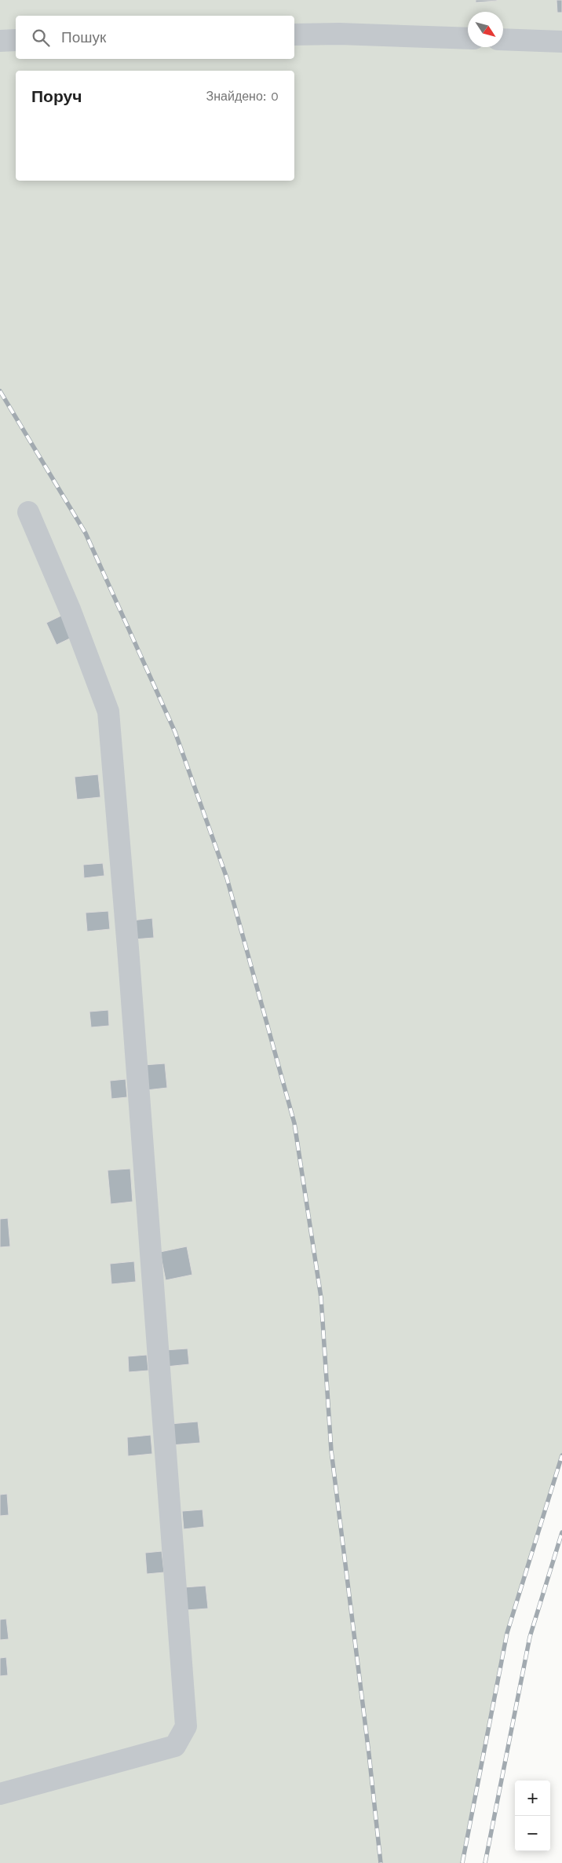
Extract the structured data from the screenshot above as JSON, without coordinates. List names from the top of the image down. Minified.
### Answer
{"north":"bottom right","page":{"search":"Пошук","heading":["Поруч","Знайдено: 0"],"map_buttons":["+","−"]}}
